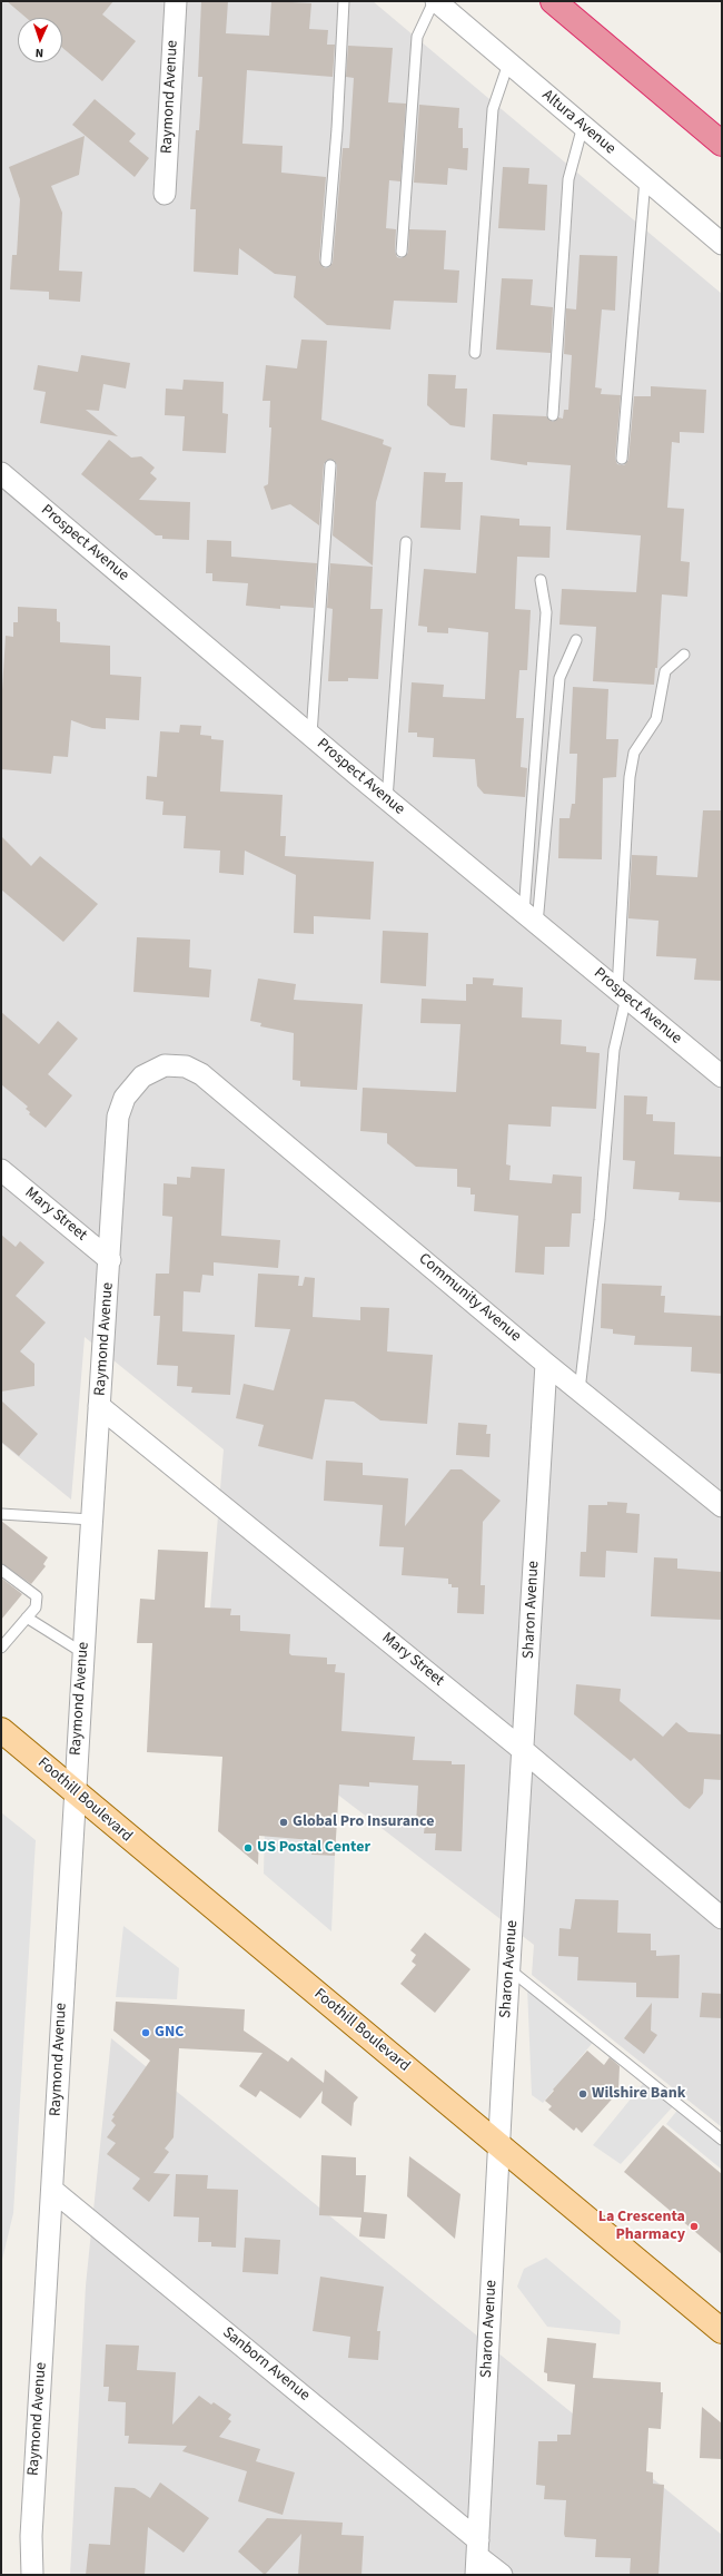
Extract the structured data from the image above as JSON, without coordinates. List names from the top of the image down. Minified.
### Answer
{"streets":{"main road":["Foothill Boulevard"],"street":["Raymond Avenue","Altura Avenue","Prospect Avenue","Mary Street","Community Avenue","Sharon Avenue","Sanborn Avenue"]},"crossings":[["Raymond Avenue","Mary Street"],["Raymond Avenue","Community Avenue"],["Raymond Avenue","Foothill Boulevard"],["Raymond Avenue","Sanborn Avenue"],["Mary Street","Sharon Avenue"],["Community Avenue","Sharon Avenue"],["Sharon Avenue","Foothill Boulevard"],["Sharon Avenue","Sanborn Avenue"]],"places":["Global Pro Insurance","US Postal Center","GNC","Wilshire Bank","La Crescenta Pharmacy"],"north":"bottom"}
